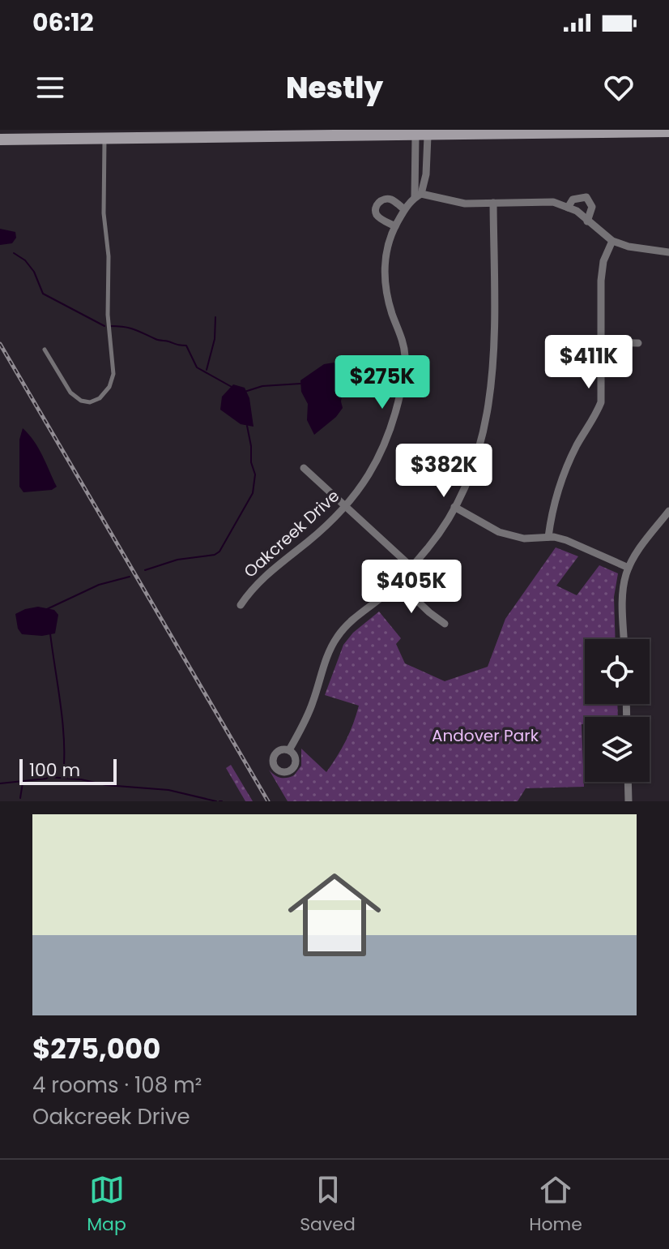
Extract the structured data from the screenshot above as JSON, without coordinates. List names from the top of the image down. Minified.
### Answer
{"streets":{"street":["Oakcreek Drive"]},"parks":["Andover Park"],"scale_bar":"100 m","page":{"status":"06:12","header":"Nestly","price":["$411K","$275K","$382K","$405K"],"scale":"100 m","list":[{"name":"$275,000","note":"4 rooms · 108 m² · Oakcreek Drive"}],"tabs":["Map","Saved","Home"]}}
